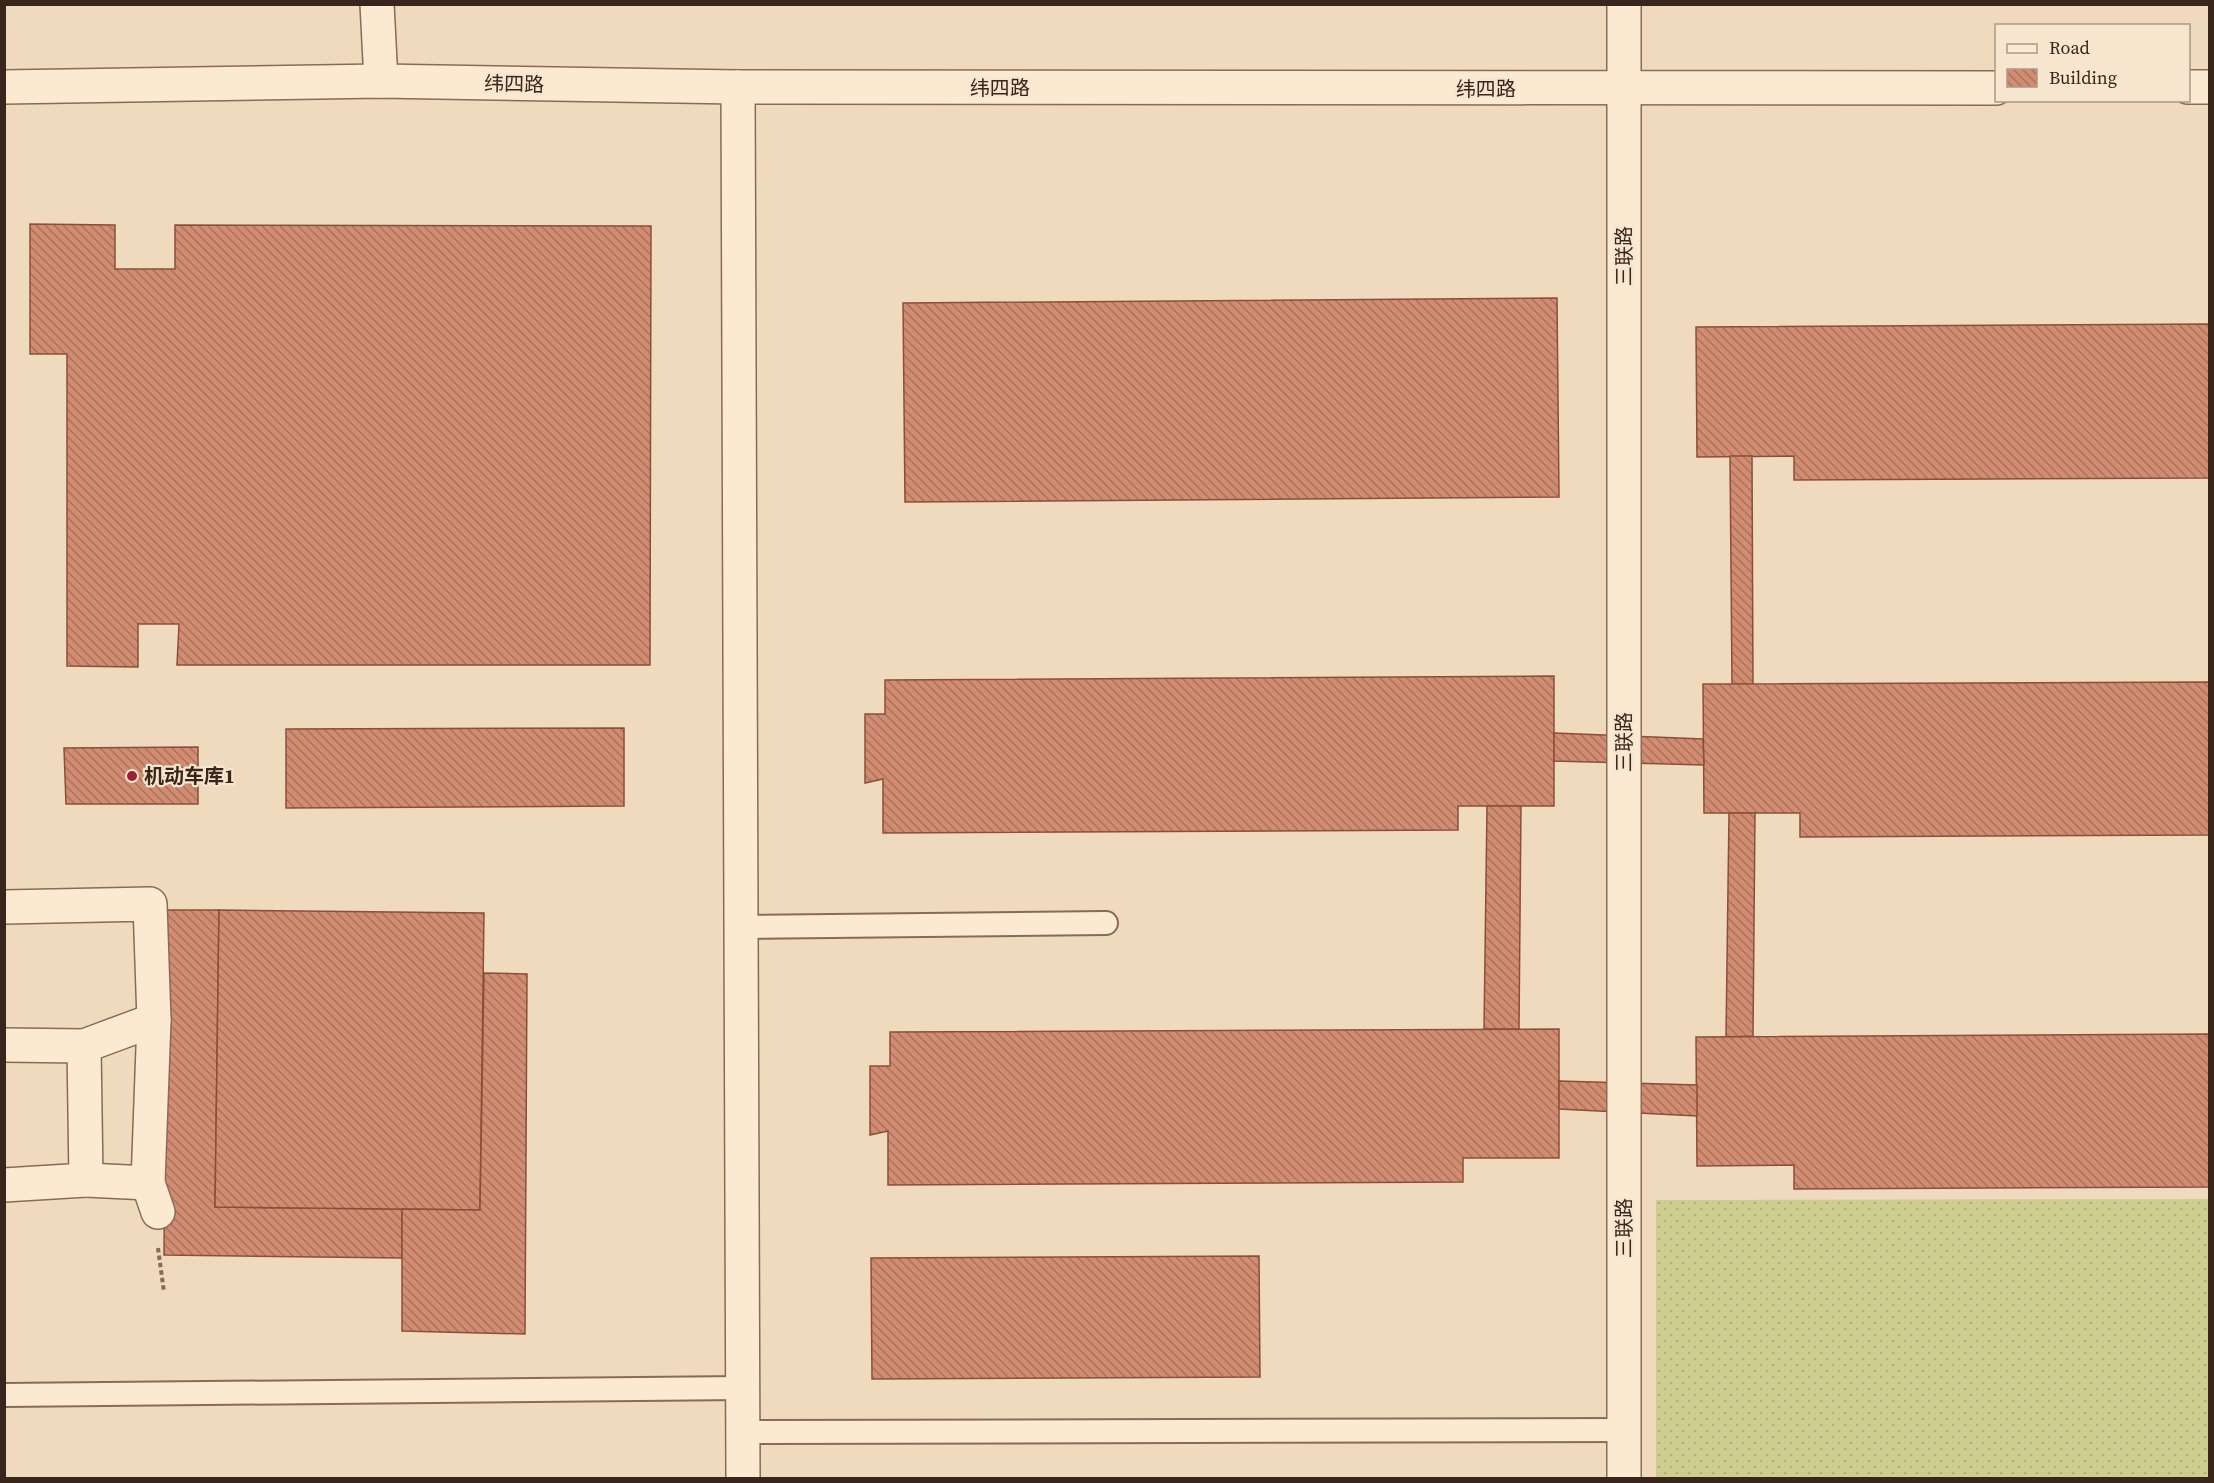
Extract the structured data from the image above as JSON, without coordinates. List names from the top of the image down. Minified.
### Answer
{"streets":{"street":["纬四路","三联路"]},"crossings":[["纬四路","三联路"]],"places":["机动车库1"],"legend":["Road","Building"]}
